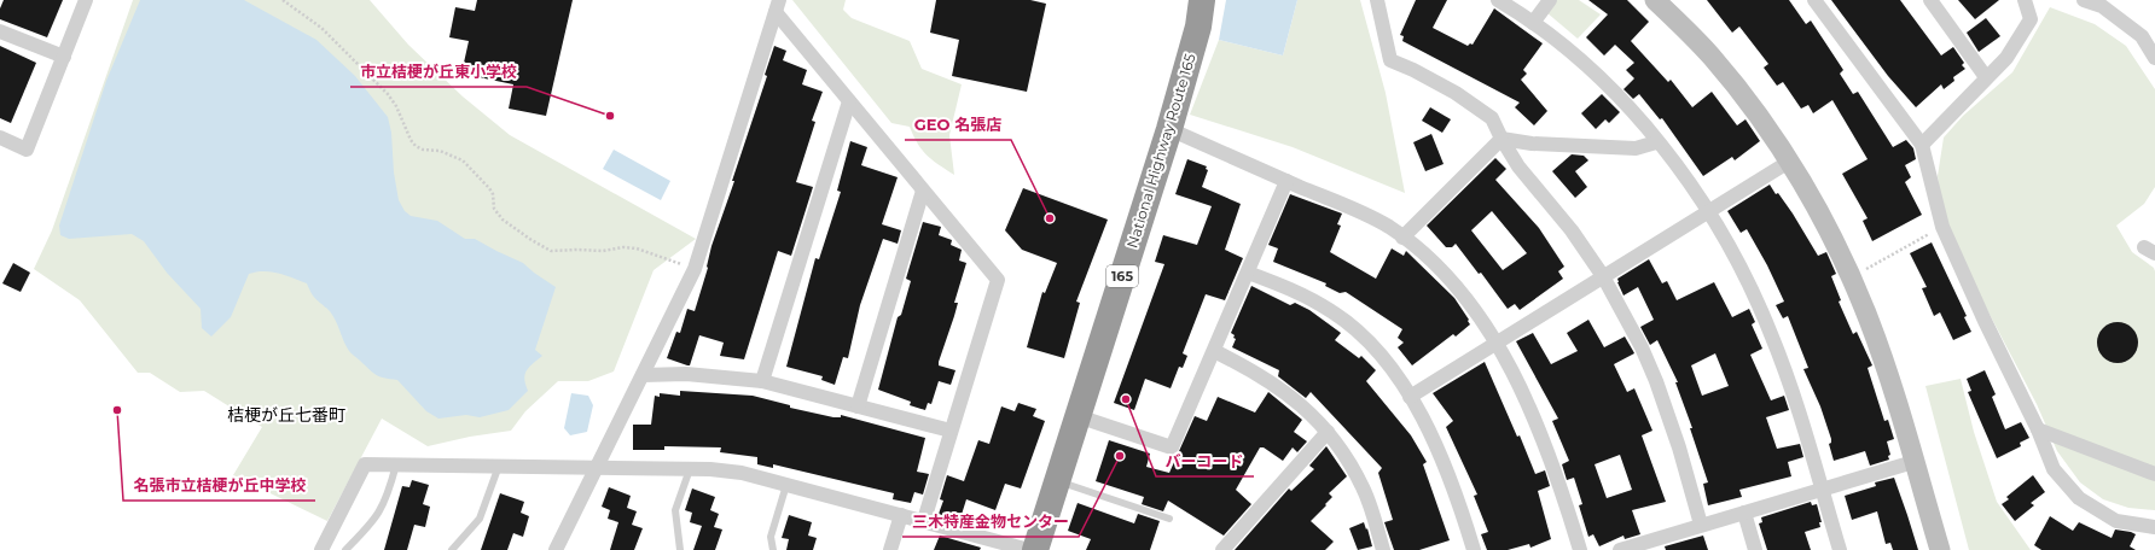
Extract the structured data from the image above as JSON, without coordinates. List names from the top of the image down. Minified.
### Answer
{"streets":{"highway":["National Highway Route 165","165"]},"districts":["桔梗が丘七番町"],"places":["市立桔梗が丘東小学校","GEO 名張店","バーコード","名張市立桔梗が丘中学校","三木特産金物センター"]}
